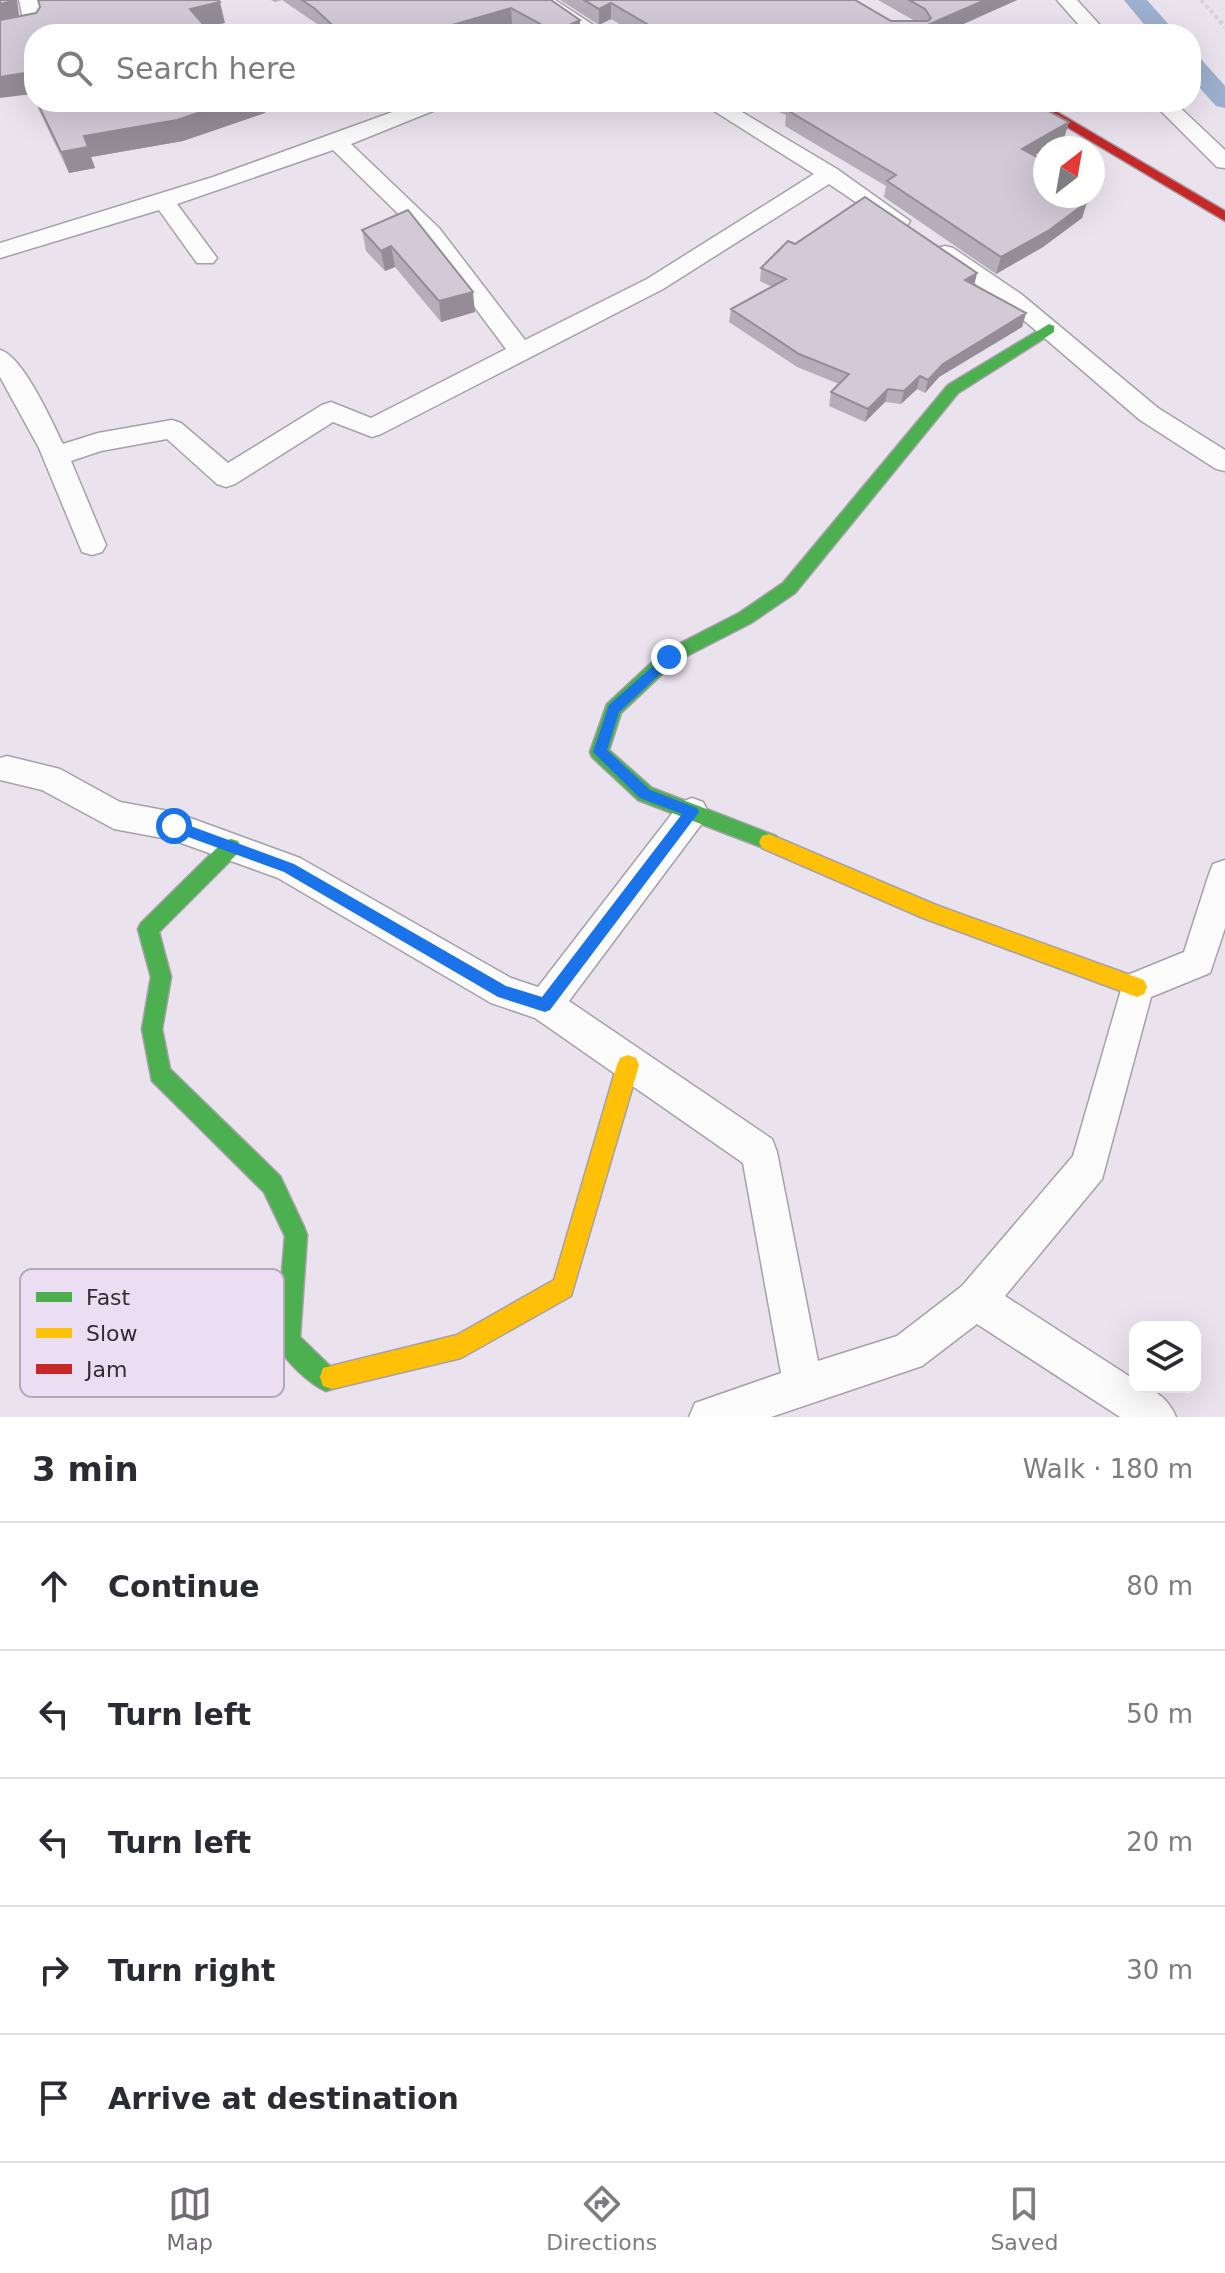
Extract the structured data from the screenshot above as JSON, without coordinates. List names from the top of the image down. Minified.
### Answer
{"legend":["Fast","Slow","Jam"],"north":"top right","page":{"search":"Search here","heading":["3 min","Walk · 180 m"],"list":[["Continue","80 m"],["Turn left","50 m"],["Turn left","20 m"],["Turn right","30 m"],"Arrive at destination"],"nav":["Map","Directions","Saved"]}}
